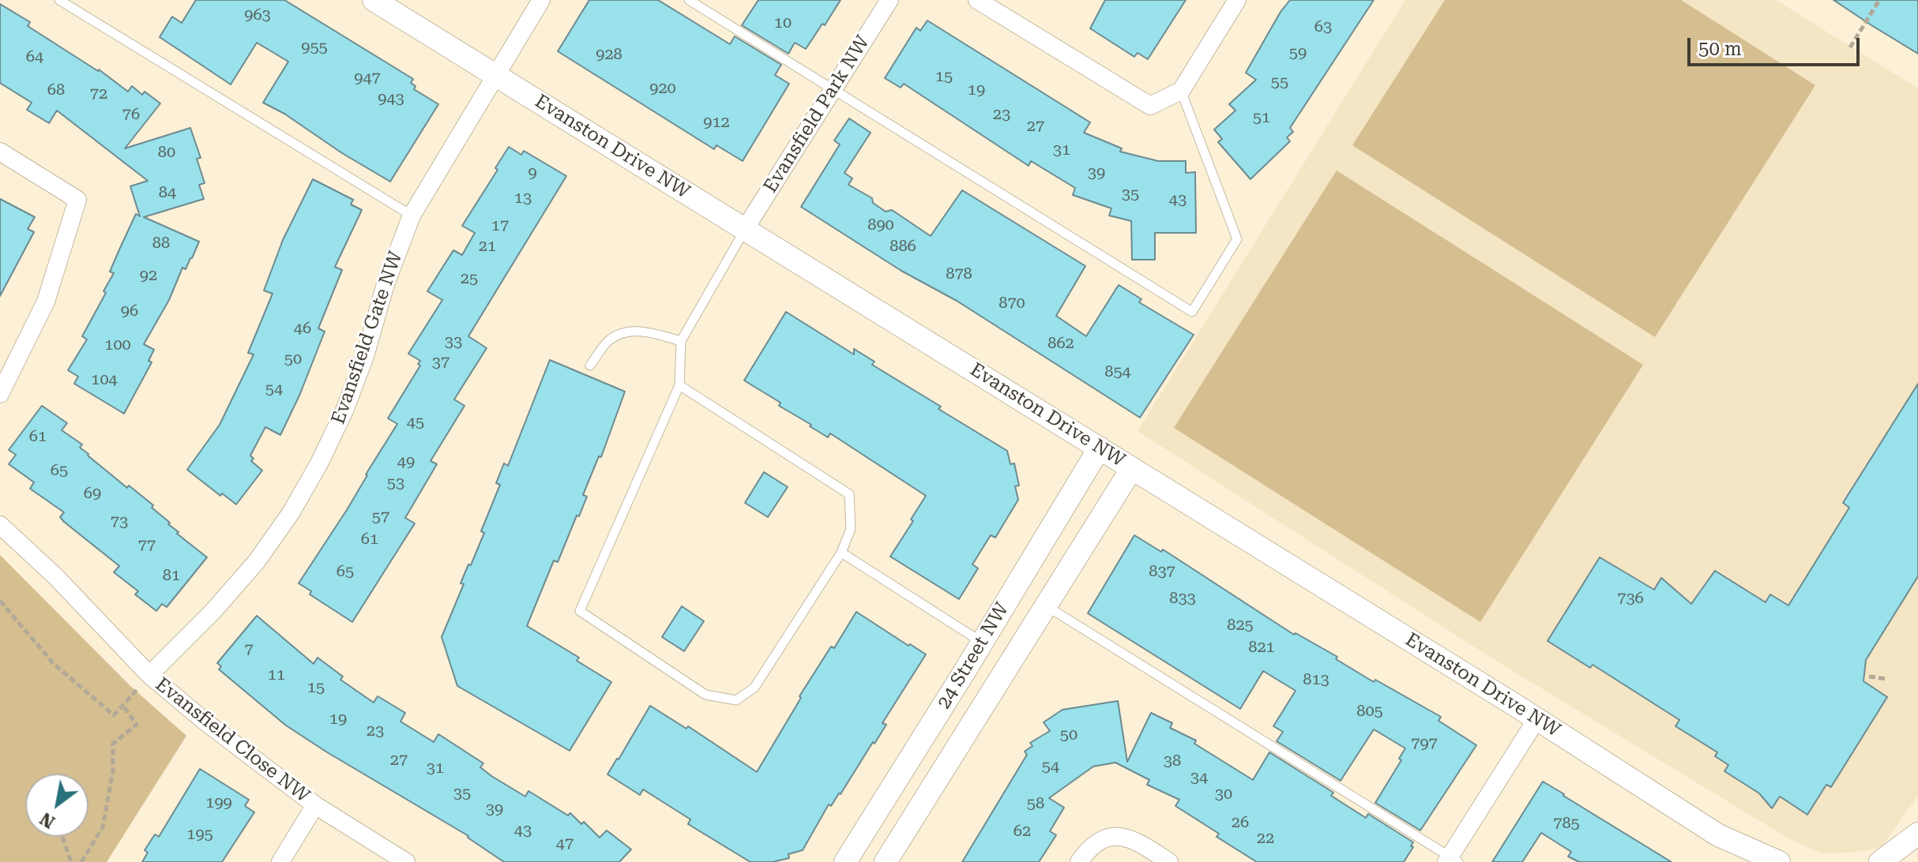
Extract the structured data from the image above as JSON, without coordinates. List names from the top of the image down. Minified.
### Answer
{"streets":{"street":["Evansfield Park NW","Evanston Drive NW","Evansfield Gate NW","24 Street NW","Evansfield Close NW"]},"crossings":[["Evansfield Park NW","Evanston Drive NW"],["Evanston Drive NW","Evansfield Gate NW"],["Evanston Drive NW","24 Street NW"],["Evansfield Gate NW","Evansfield Close NW"]],"house_numbers":["963","10","63","955","59","928","64","15","947","55","920","68","19","72","943","76","23","51","912","27","31","80","9","39","84","35","13","43","890","17","88","21","886","878","92","25","870","96","46","33","862","100","50","37","854","104","54","45","61","49","65","53","69","57","73","61","77","65","837","81","833","736","825","821","7","11","813","15","805","19","23","50","797","27","38","54","31","34","35","30","199","58","39","26","785","43","62","195","22","47"],"scale_bar":"50 m","north":"bottom left"}
